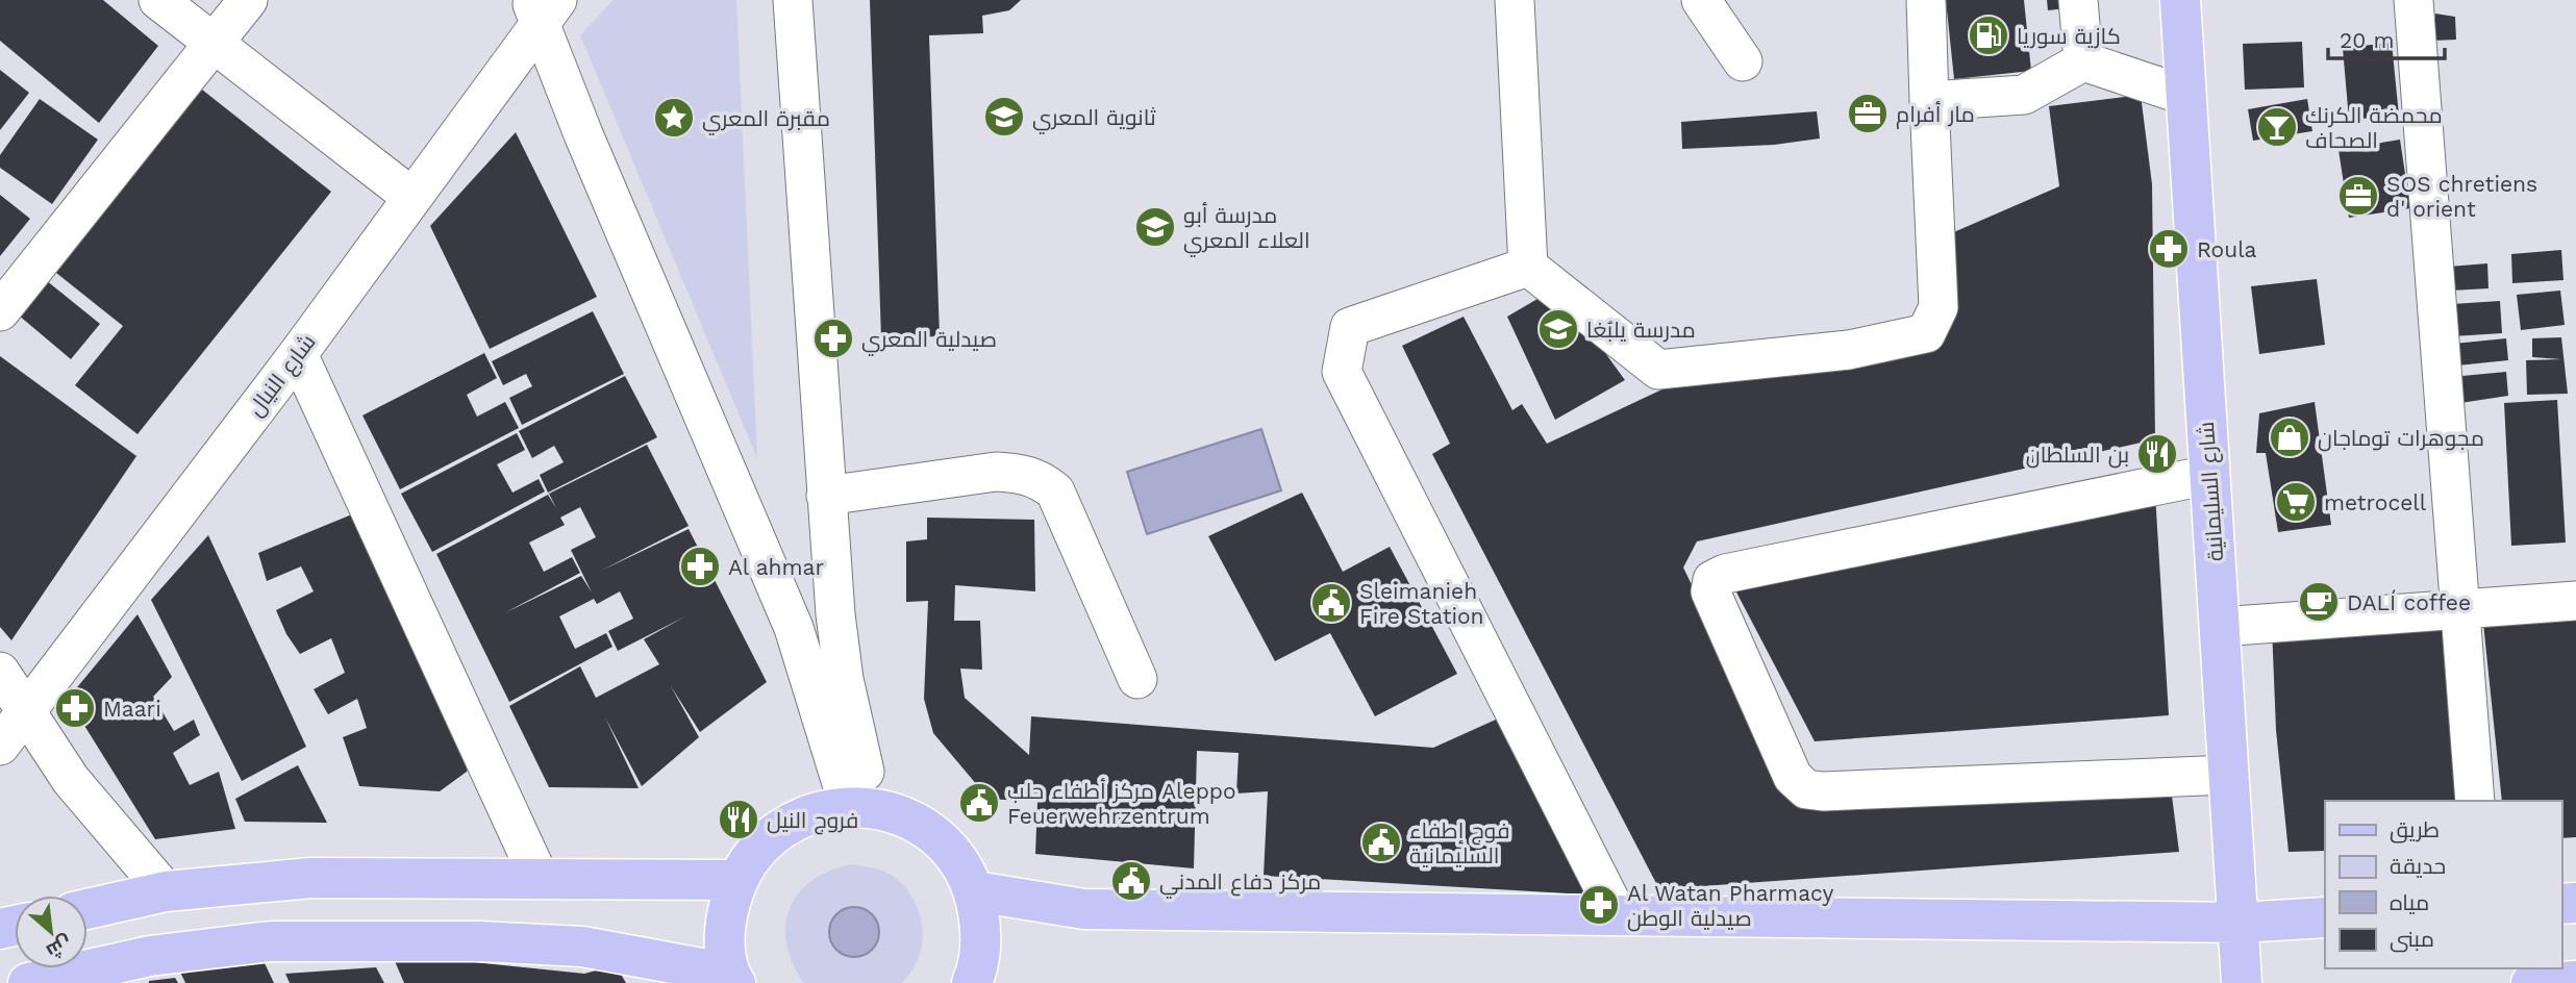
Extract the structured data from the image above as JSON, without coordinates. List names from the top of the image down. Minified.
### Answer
{"streets":{"main road":["شارع السليمانية"],"street":["شارع النيال"]},"places":{"fuel station":["كازية سوريا"],"office":["مار أفرام","SOS chretiens d' orient"],"school or university":["ثانوية المعري","مدرسة أبو العلاء المعري","مدرسة يلبُغا"],"place":["مقبرة المعري"],"bar":["محمضة الكرنك الصحاف"],"pharmacy":["Roula","صيدلية المعري","Al ahmar","Maari","Al Watan Pharmacy صيدلية الوطن"],"shop":["مجوهرات توماجان"],"restaurant":["بن السلطان","فروج النيل"],"supermarket":["metrocell"],"cafe":["DALÍ coffee"],"public building":["Sleimanieh Fire Station","مركز أطفاء حلب Aleppo Feuerwehrzentrum","فوج إطفاء السليمانية","مركز دفاع المدني"]},"legend":["طريق","حديقة","مياه","مبنى"],"scale_bar":"20 m","north":"bottom right"}
